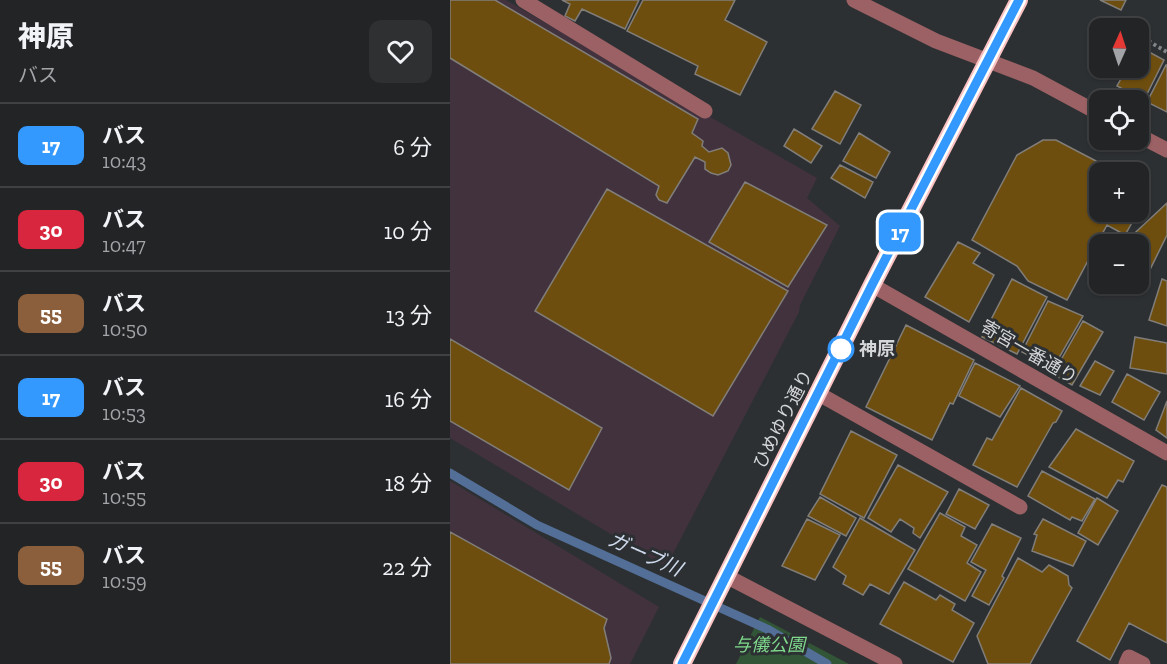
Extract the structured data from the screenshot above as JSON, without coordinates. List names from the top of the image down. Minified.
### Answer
{"streets":{"highway":["ひめゆり通り"],"street":["寄宮一番通り"]},"crossings":[["寄宮一番通り","ひめゆり通り"]],"water":["ガーブ川"],"parks":["与儀公園"],"places":["神原"],"lines":["bus line 17"],"north":"top","page":{"heading":["神原","バス"],"on_map":"17","map_buttons":["+","−"],"list":[{"mark":"17","name":"バス","note":"10:43","value":"6 分"},{"mark":"30","name":"バス","note":"10:47","value":"10 分"},{"mark":"55","name":"バス","note":"10:50","value":"13 分"},{"mark":"17","name":"バス","note":"10:53","value":"16 分"},{"mark":"30","name":"バス","note":"10:55","value":"18 分"},{"mark":"55","name":"バス","note":"10:59","value":"22 分"}]}}
